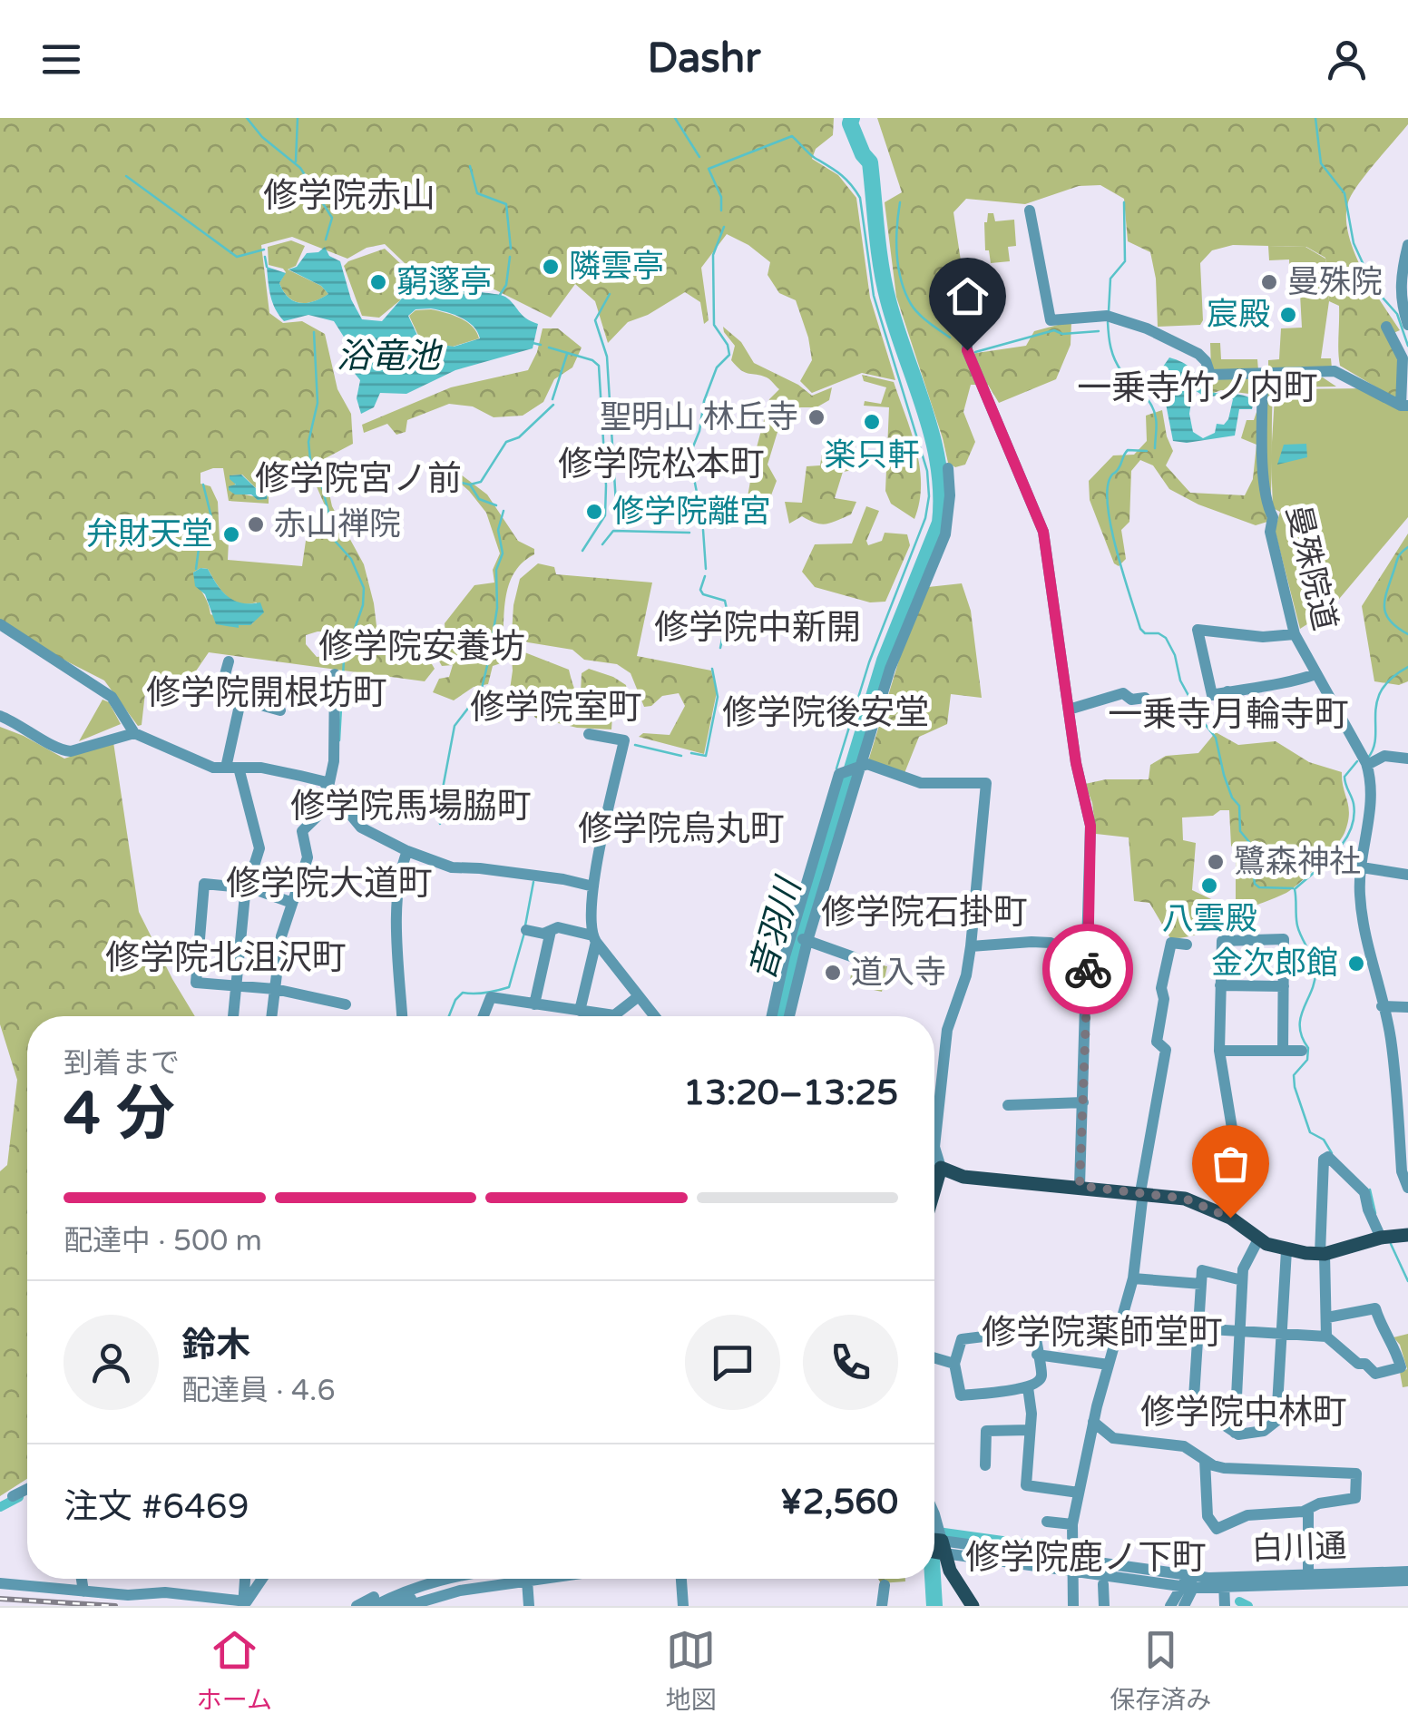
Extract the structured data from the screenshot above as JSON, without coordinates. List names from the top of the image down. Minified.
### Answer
{"streets":{"street":["曼殊院道","白川通"]},"districts":["修学院赤山","一乗寺竹ノ内町","修学院松本町","修学院宮ノ前","修学院中新開","修学院安養坊","修学院開根坊町","修学院室町","修学院後安堂","一乗寺月輪寺町","修学院馬場脇町","修学院烏丸町","修学院大道町","修学院石掛町","修学院北沮沢町","修学院薬師堂町","修学院中林町","修学院鹿ノ下町"],"water":["浴竜池","音羽川"],"places":["隣雲亭","窮邃亭","曼殊院","宸殿","聖明山 林丘寺","楽只軒","修学院離宮","赤山禅院","弁財天堂","鷺森神社","八雲殿","金次郎館","道入寺"],"page":{"header":"Dashr","heading":["4 分","到着まで","13:20–13:25"],"panel":["鈴木","配達員 · 4.6","注文 #6469","¥2,560"],"bar":"配達中 · 500 m","tabs":["ホーム","地図","保存済み"]}}
